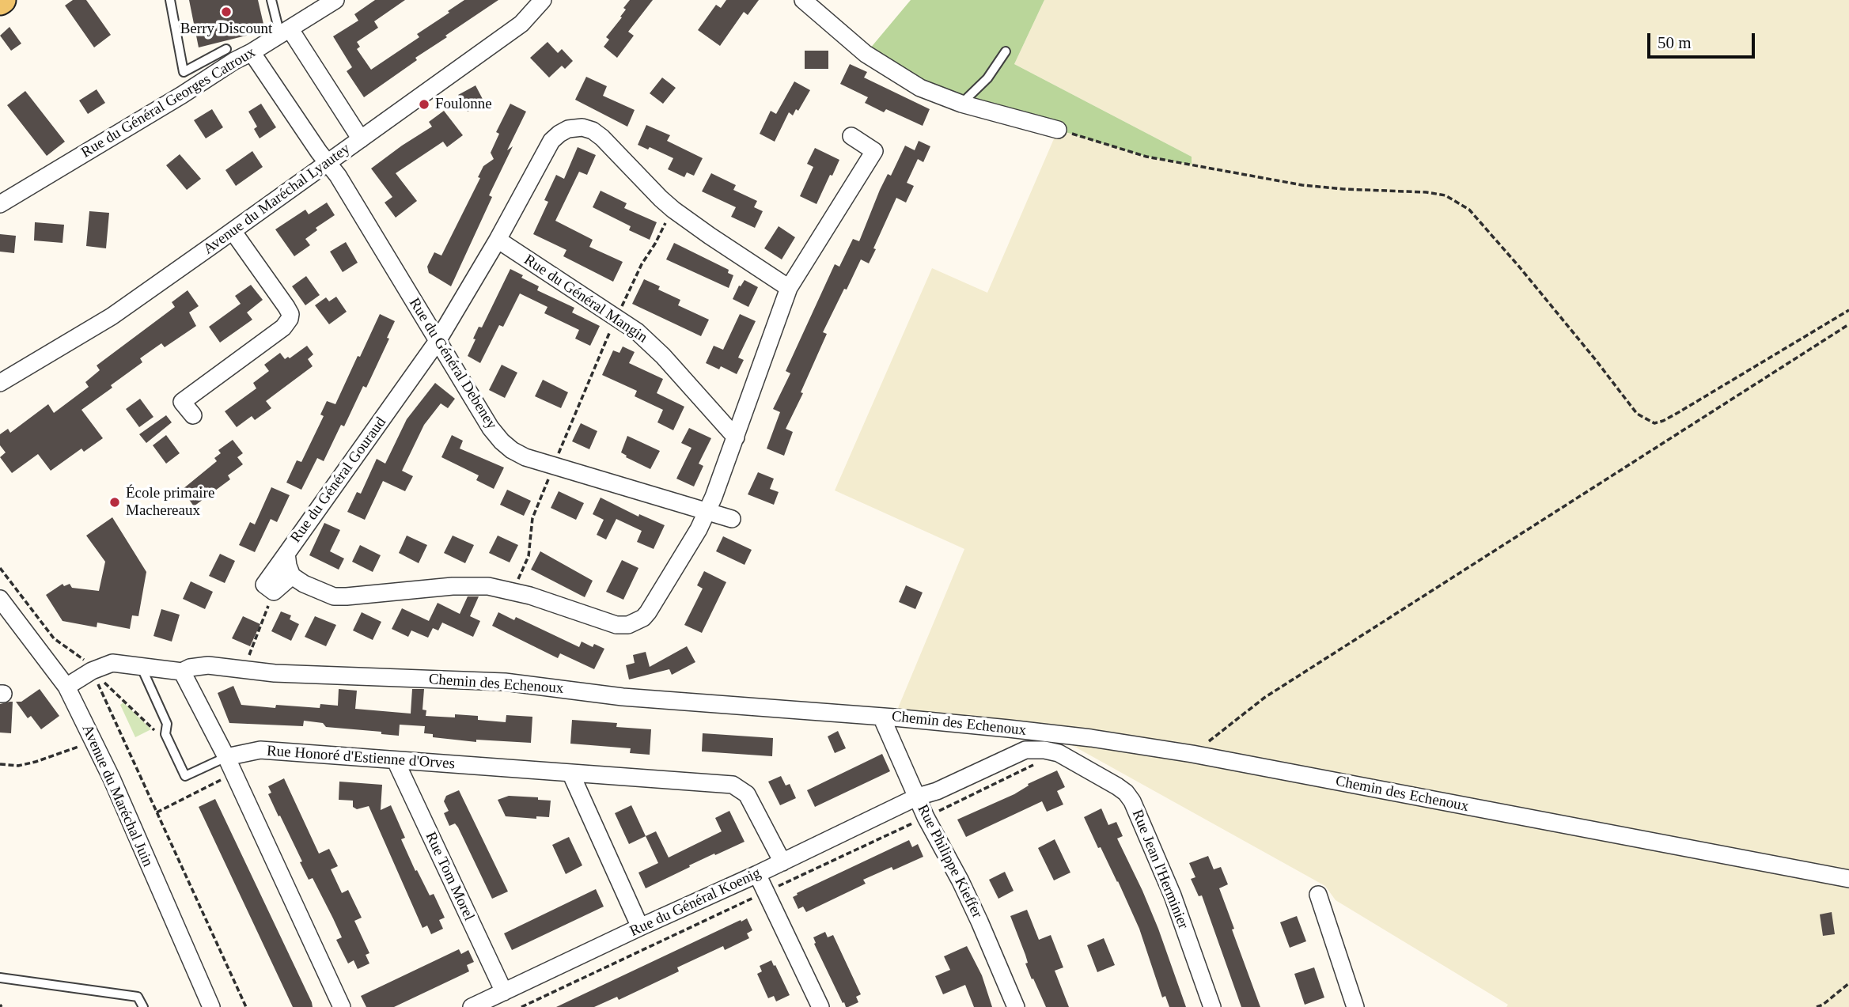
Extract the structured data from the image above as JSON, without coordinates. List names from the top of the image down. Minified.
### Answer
{"streets":{"street":["Rue du Général Georges Catroux","Avenue du Maréchal Lyautey","Rue du Général Mangin","Rue du Général Debeney","Rue du Général Gouraud","Chemin des Echenoux","Rue Honoré d'Estienne d'Orves","Avenue du Maréchal Juin","Rue Philippe Kieffer","Rue Jean l'Herminier","Rue Tom Morel","Rue du Général Koenig"]},"crossings":[["Rue du Général Georges Catroux","Rue du Général Debeney"],["Avenue du Maréchal Lyautey","Rue du Général Debeney"],["Rue du Général Mangin","Rue du Général Gouraud"],["Rue du Général Debeney","Rue du Général Gouraud"],["Chemin des Echenoux","Avenue du Maréchal Juin"],["Chemin des Echenoux","Rue Philippe Kieffer"],["Rue Honoré d'Estienne d'Orves","Rue Tom Morel"],["Rue Honoré d'Estienne d'Orves","Rue du Général Koenig"],["Rue Philippe Kieffer","Rue Jean l'Herminier"],["Rue Philippe Kieffer","Rue du Général Koenig"],["Rue Jean l'Herminier","Rue du Général Koenig"],["Rue Tom Morel","Rue du Général Koenig"]],"places":["Berry Discount","Foulonne","École primaire Machereaux"],"scale_bar":"50 m"}
